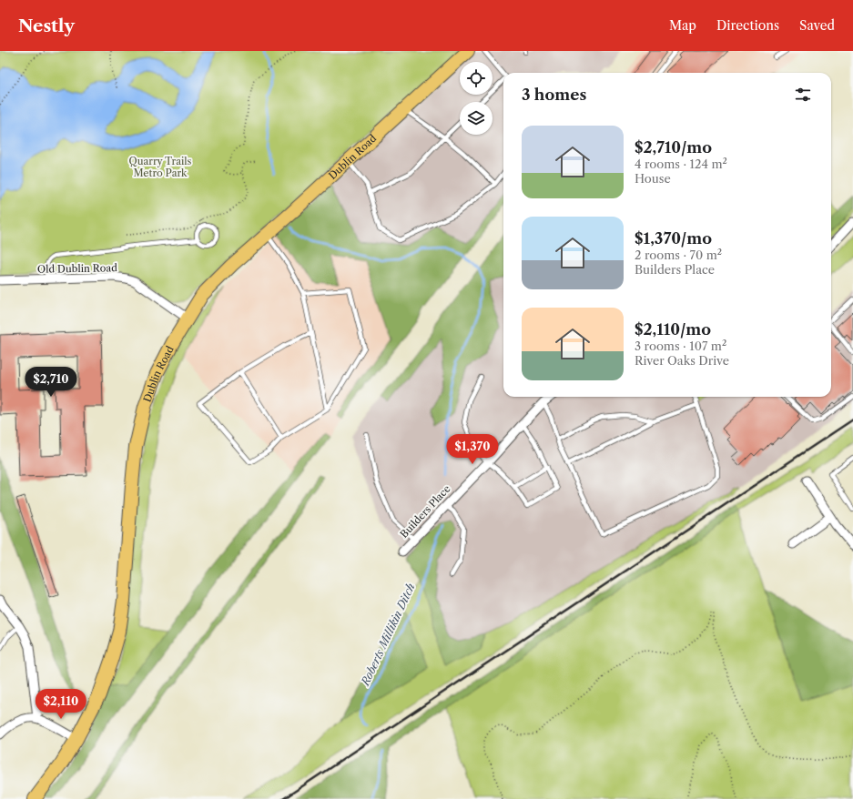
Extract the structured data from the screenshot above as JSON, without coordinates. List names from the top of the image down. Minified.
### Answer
{"streets":{"main road":["Dublin Road"],"street":["Old Dublin Road","Builders Place"]},"crossings":[["Dublin Road","Old Dublin Road"]],"water":["Roberts Millikin Ditch"],"parks":["Quarry Trails Metro Park"],"page":{"header":"Nestly","nav":["Map","Directions","Saved"],"heading":"3 homes","list":[{"name":"$2,710/mo","note":"4 rooms · 124 m² · House"},{"name":"$1,370/mo","note":"2 rooms · 70 m² · Builders Place"},{"name":"$2,110/mo","note":"3 rooms · 107 m² · River Oaks Drive"}],"price":["$2,710","$1,370","$2,110"]}}
